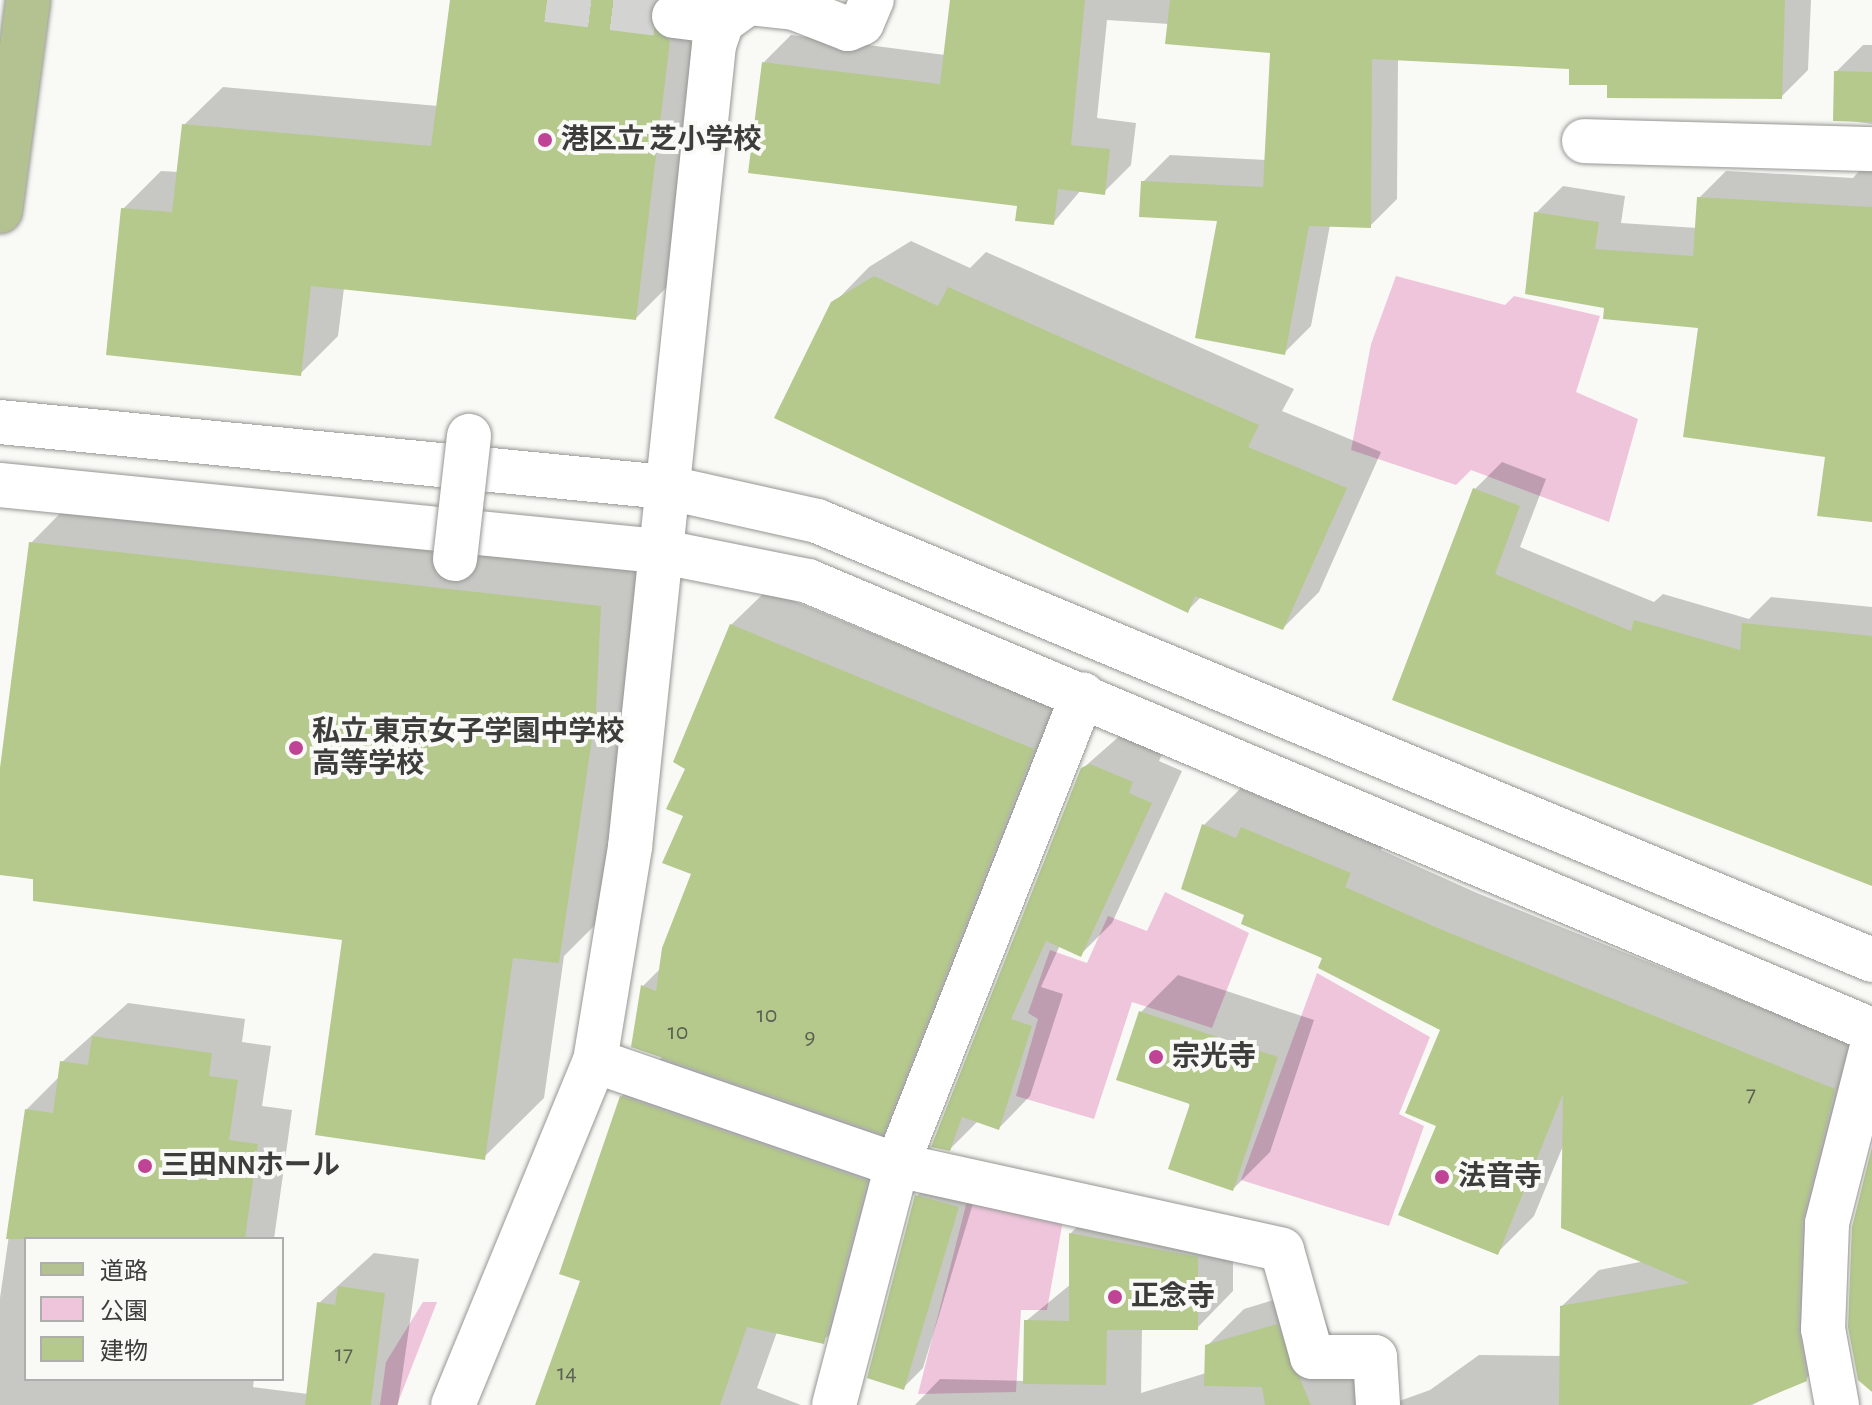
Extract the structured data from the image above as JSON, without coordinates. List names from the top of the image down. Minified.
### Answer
{"places":["港区立 芝小学校","私立 東京女子学園中学校 高等学校","宗光寺","三田NNホール","法音寺","正念寺"],"house_numbers":["10","10","9","7","17","14"],"legend":["道路","公園","建物"]}
